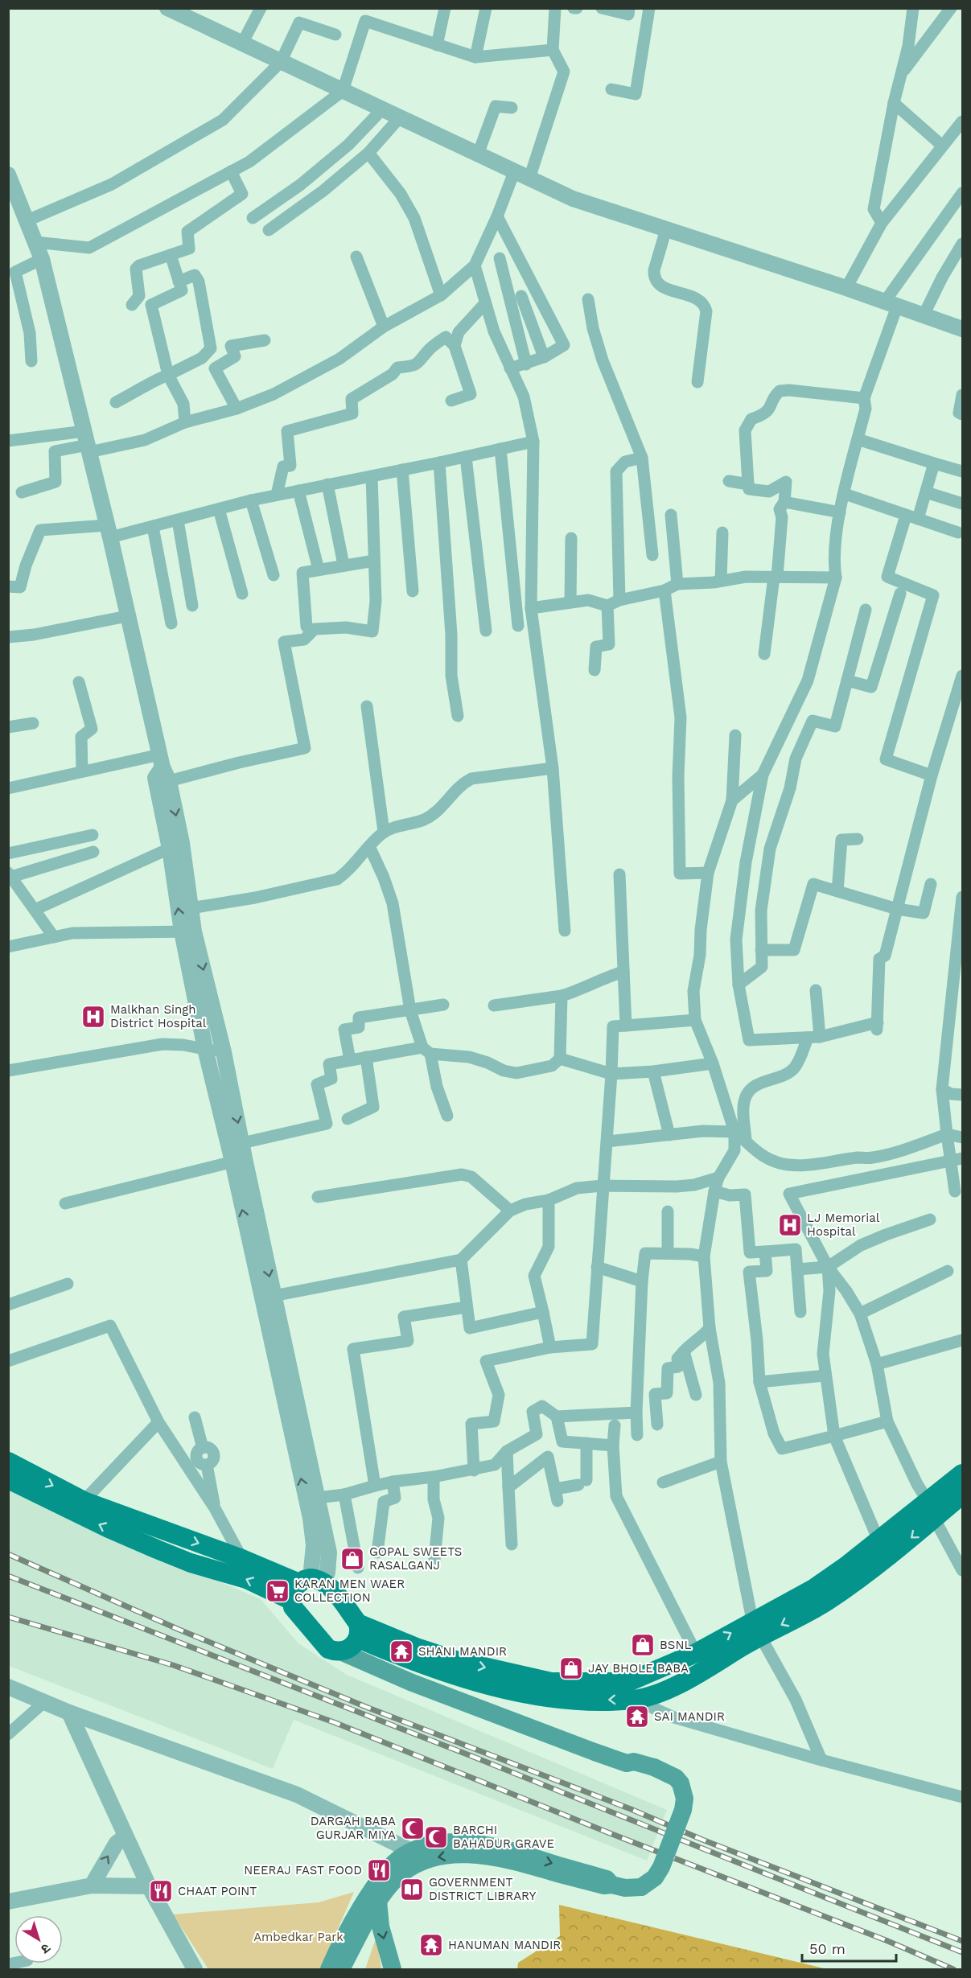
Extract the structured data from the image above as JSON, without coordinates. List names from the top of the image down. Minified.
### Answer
{"parks":["Ambedkar Park"],"places":{"hospital":["Malkhan Singh District Hospital","LJ Memorial Hospital"],"shop":["GOPAL SWEETS RASALGANJ","BSNL","JAY BHOLE BABA"],"supermarket":["KARAN MEN WAER COLLECTION"],"temple":["SHANI MANDIR","SAI MANDIR","HANUMAN MANDIR"],"mosque":["DARGAH BABA GURJAR MIYA","BARCHI BAHADUR GRAVE"],"restaurant":["NEERAJ FAST FOOD","CHAAT POINT"],"library":["GOVERNMENT DISTRICT LIBRARY"]},"scale_bar":"50 m","north":"bottom right"}
